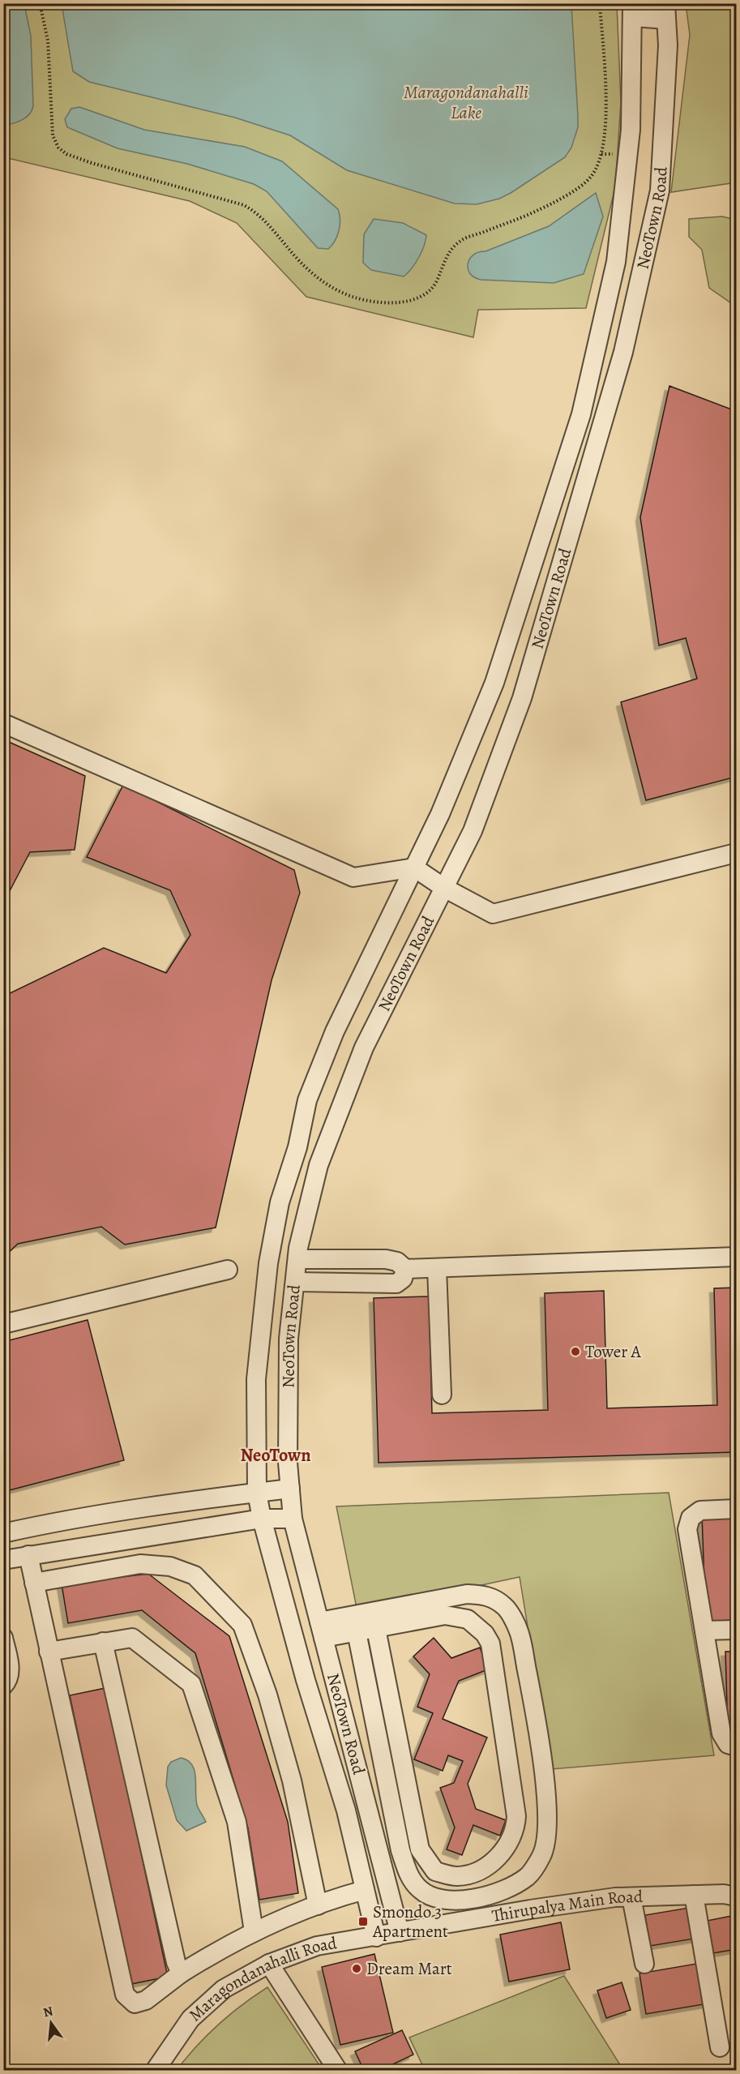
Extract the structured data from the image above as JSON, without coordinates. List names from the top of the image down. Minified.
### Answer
{"streets":{"street":["NeoTown Road","Thirupalya Main Road","Maragondanahalli Road"]},"crossings":[["NeoTown Road","Thirupalya Main Road"],["NeoTown Road","Maragondanahalli Road"],["Thirupalya Main Road","Maragondanahalli Road"]],"districts":["NeoTown"],"water":["Maragondanahalli Lake"],"places":{"other":["Tower A","Dream Mart"],"transit":["Smondo 3 Apartment"]},"north":"top"}
